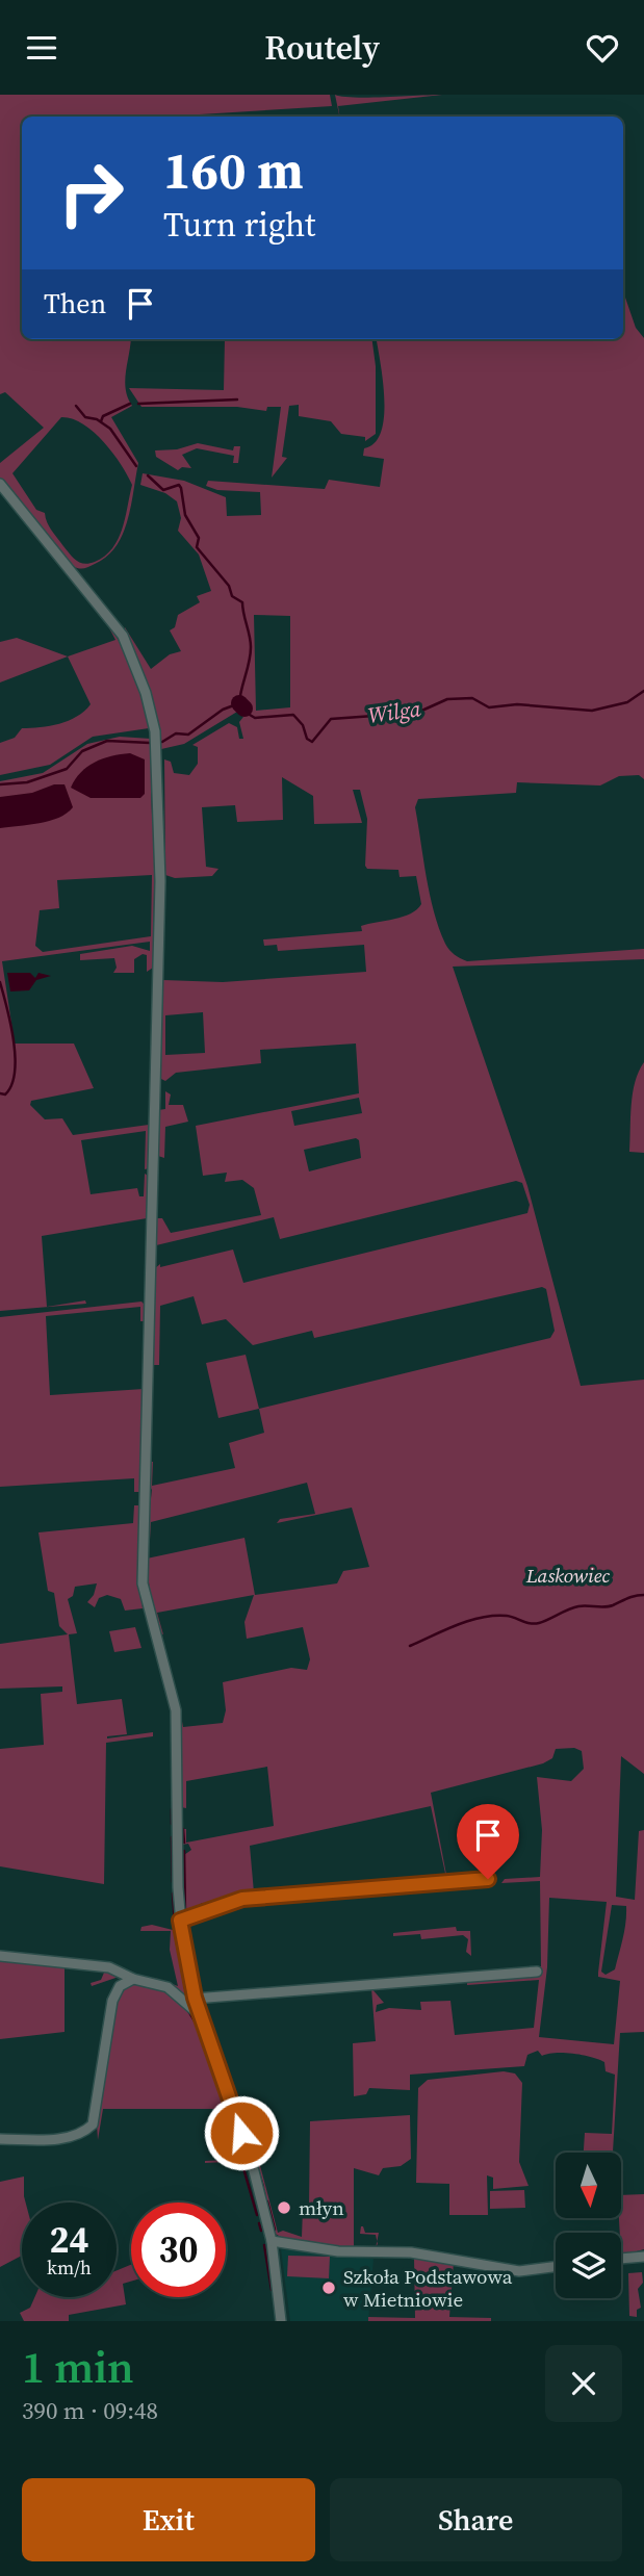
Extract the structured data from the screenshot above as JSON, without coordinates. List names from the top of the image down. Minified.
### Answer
{"water":["Wilga"],"parks":["Laskowiec"],"places":["młyn","Szkoła Podstawowa w Mietniowie"],"north":"bottom","page":{"header":"Routely","turn":["160 m","Turn right"],"then":"Then","speed":"24 km/h","limit":"30","heading":["1 min","390 m · 09:48"],"buttons":["Exit","Share"]}}
